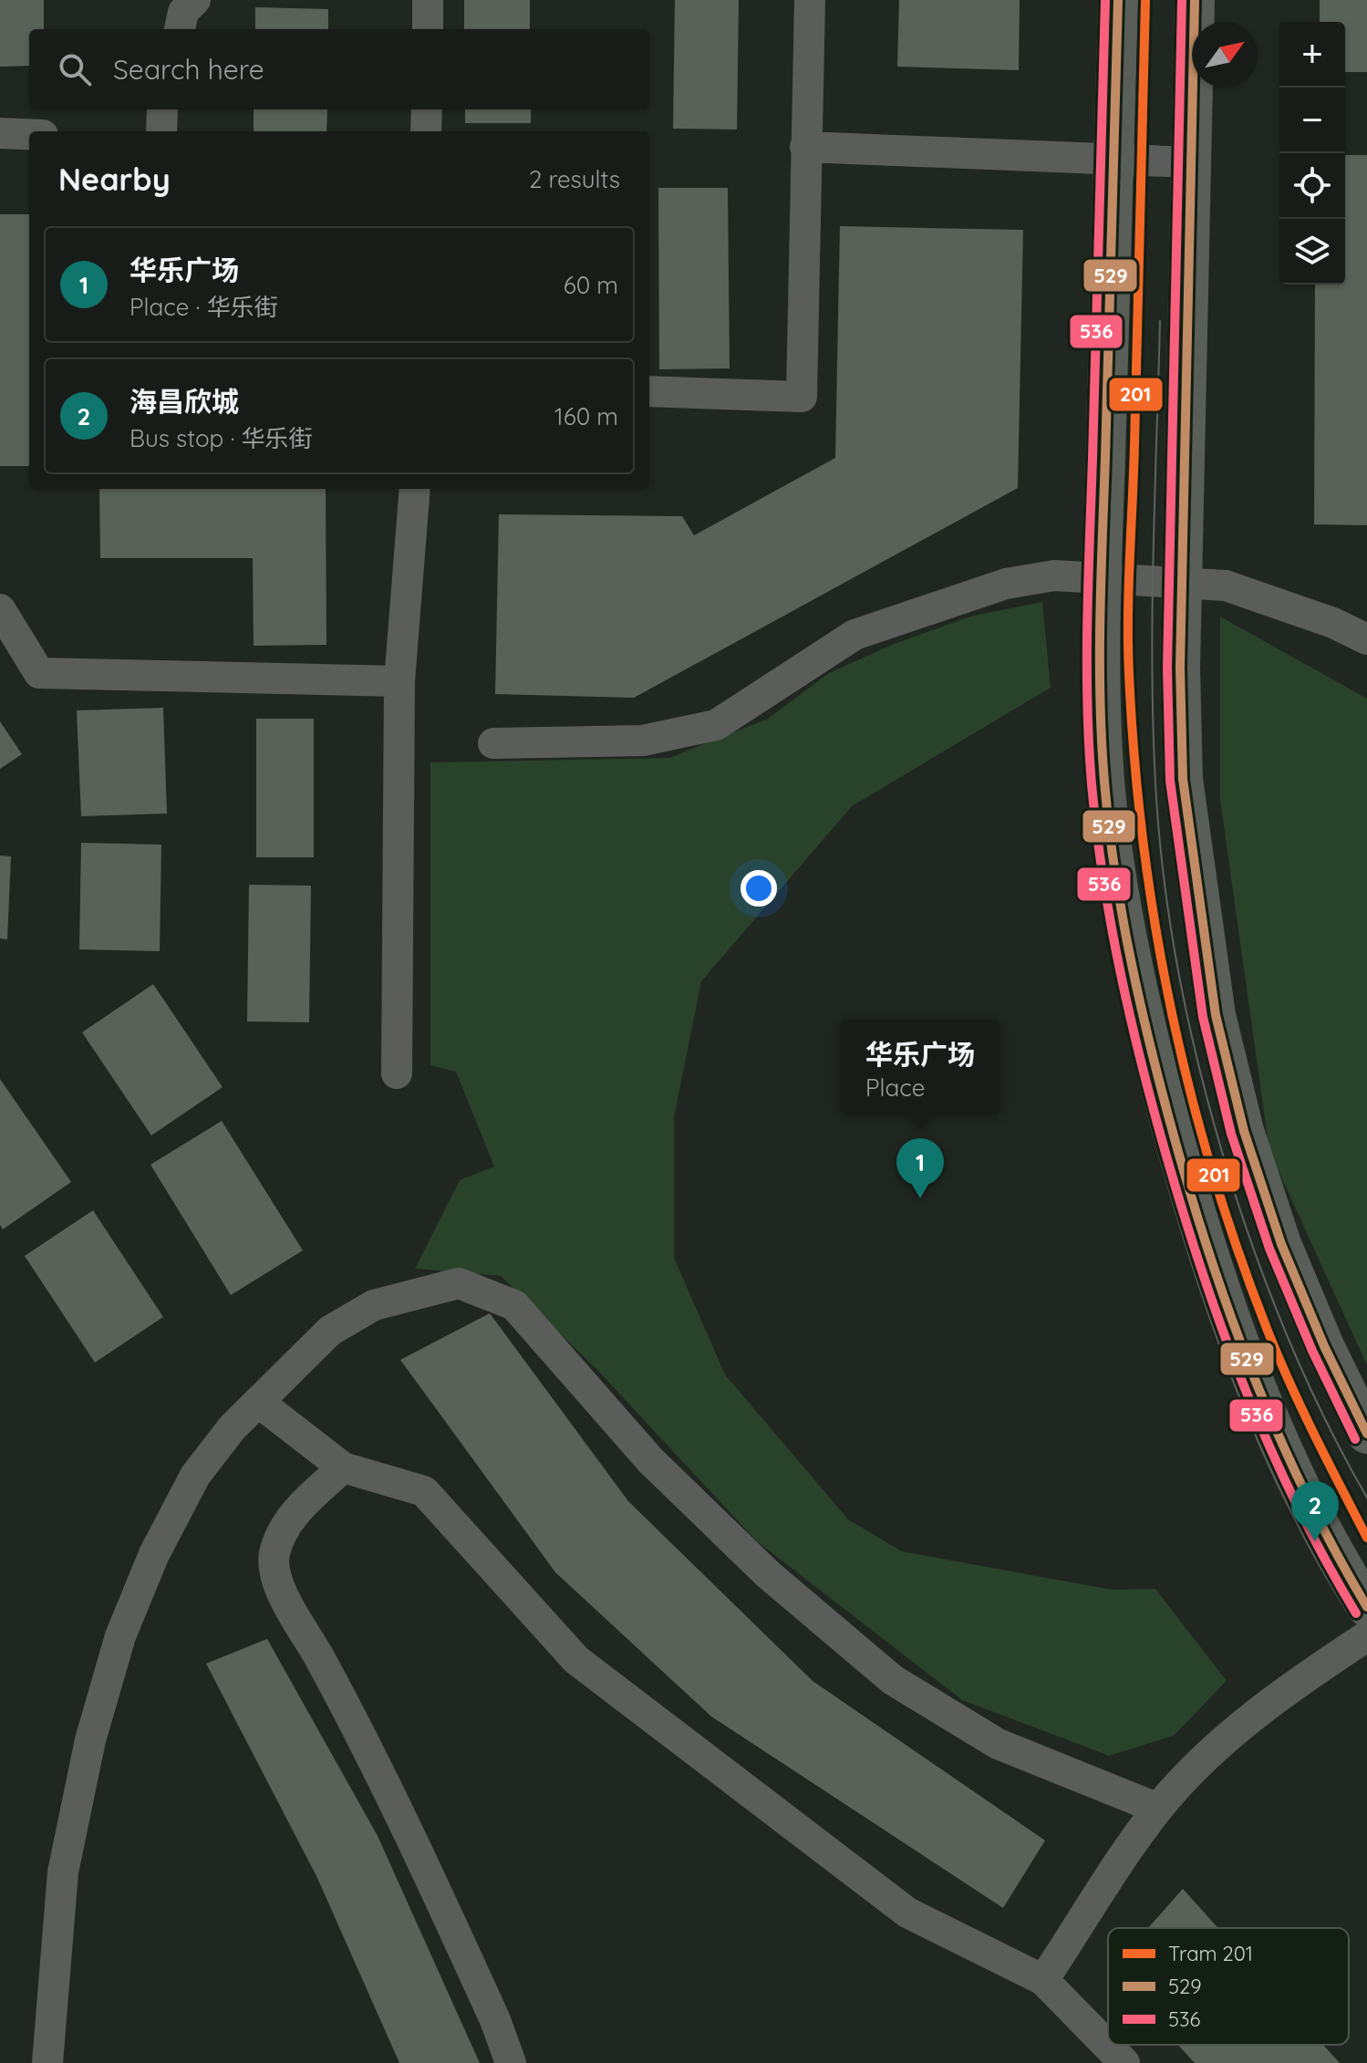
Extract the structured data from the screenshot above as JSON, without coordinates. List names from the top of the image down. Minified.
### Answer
{"lines":["tram line 201","transit line 529","transit line 536"],"legend":["Tram 201","529","536"],"north":"top right","page":{"map_buttons":["+","−"],"search":"Search here","heading":["Nearby","2 results"],"list":[{"mark":"1","name":"华乐广场","note":"Place · 华乐街","value":"60 m"},{"mark":"2","name":"海昌欣城","note":"Bus stop · 华乐街","value":"160 m"}],"popup":["华乐广场","Place"],"pins":["1","2"]}}
